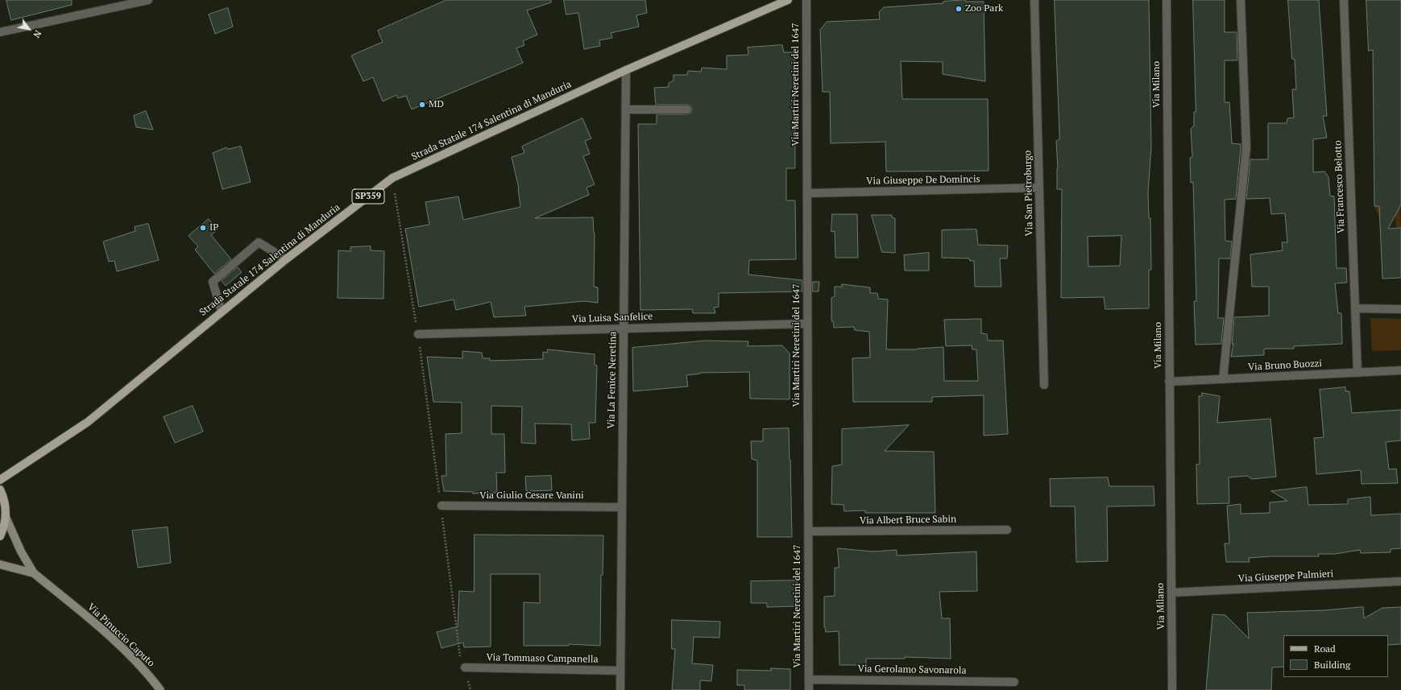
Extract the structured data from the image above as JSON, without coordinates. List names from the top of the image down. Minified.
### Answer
{"streets":{"main road":["Strada Statale 174 Salentina di Manduria","SP359"],"street":["Via Martiri Neretini del 1647","Via Milano","Via Giuseppe De Domincis","Via Francesco Belotto","Via San Pietroburgo","Via Luisa Sanfelice","Via Bruno Buozzi","Via La Fenice Neretina","Via Giulio Cesare Vanini","Via Albert Bruce Sabin","Via Giuseppe Palmieri","Via Pinuccio Caputo","Via Tommaso Campanella","Via Gerolamo Savonarola"]},"crossings":[["Via Martiri Neretini del 1647","Via Giuseppe De Domincis"],["Via Martiri Neretini del 1647","Via Luisa Sanfelice"],["Via Martiri Neretini del 1647","Via Albert Bruce Sabin"],["Via Martiri Neretini del 1647","Via Gerolamo Savonarola"],["Via Milano","Via Bruno Buozzi"],["Via Milano","Via Giuseppe Palmieri"],["Strada Statale 174 Salentina di Manduria","Via La Fenice Neretina"],["Via Giuseppe De Domincis","Via San Pietroburgo"],["Via Francesco Belotto","Via Bruno Buozzi"],["Via Luisa Sanfelice","Via La Fenice Neretina"],["Via La Fenice Neretina","Via Giulio Cesare Vanini"],["Via La Fenice Neretina","Via Tommaso Campanella"]],"places":["Zoo Park","MD","IP"],"legend":["Road","Building"],"north":"bottom right"}
